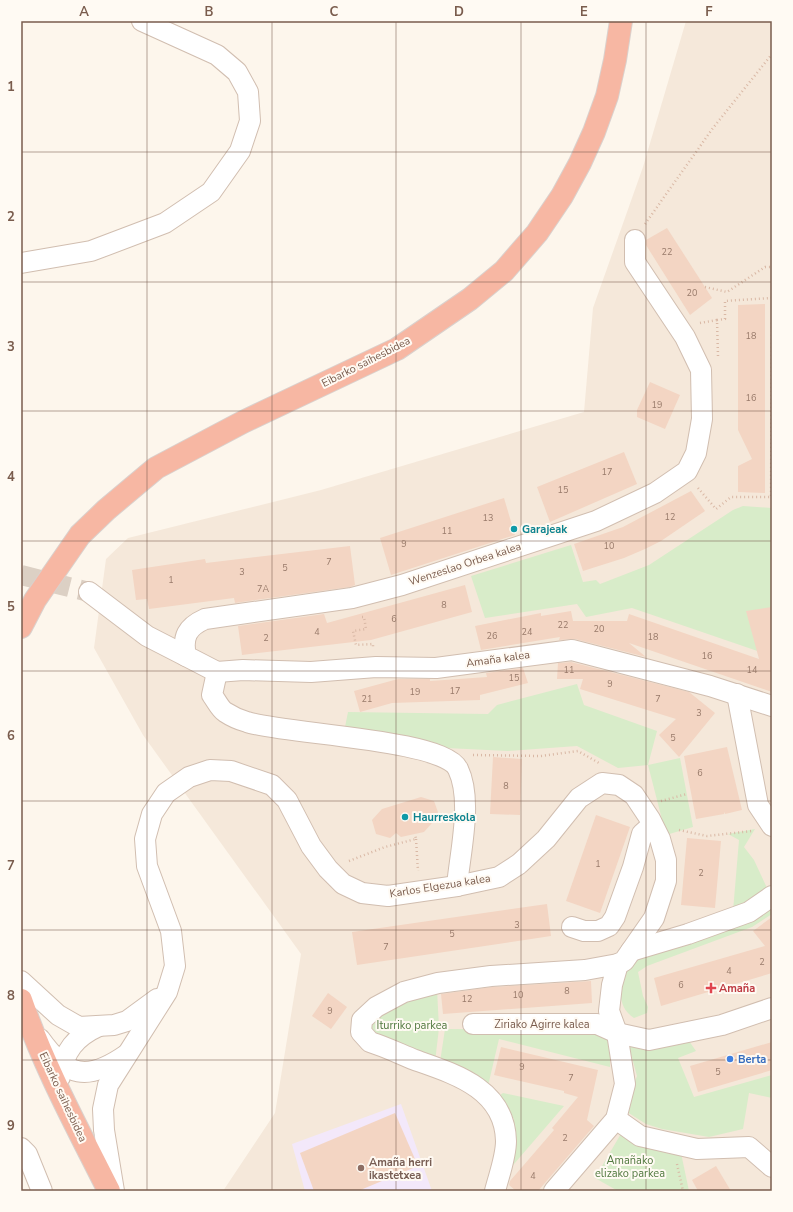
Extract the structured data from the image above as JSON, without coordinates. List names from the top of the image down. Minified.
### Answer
{"streets":{"highway":["Eibarko saihesbidea"],"street":["Wenzeslao Orbea kalea","Amaña kalea","Karlos Elgezua kalea","Ziriako Agirre kalea"]},"parks":["Iturriko parkea","Amañako elizako parkea"],"places":{"other":["Garajeak","Haurreskola","Berta","Amaña herri ikastetxea"],"health":["Amaña"]},"house_numbers":["22","20","18","16","19","17","15","12","13","11","9","10","7","5","3","1","7A","8","6","22","20","4","24","26","18","2","16","11","14","15","9","17","19","21","7","3","5","6","8","1","2","3","5","7","2","4","6","8","10","12","9","9","5","7","2","4"],"grid":{"columns":["A","B","C","D","E","F"],"rows":["1","2","3","4","5","6","7","8","9"]}}
